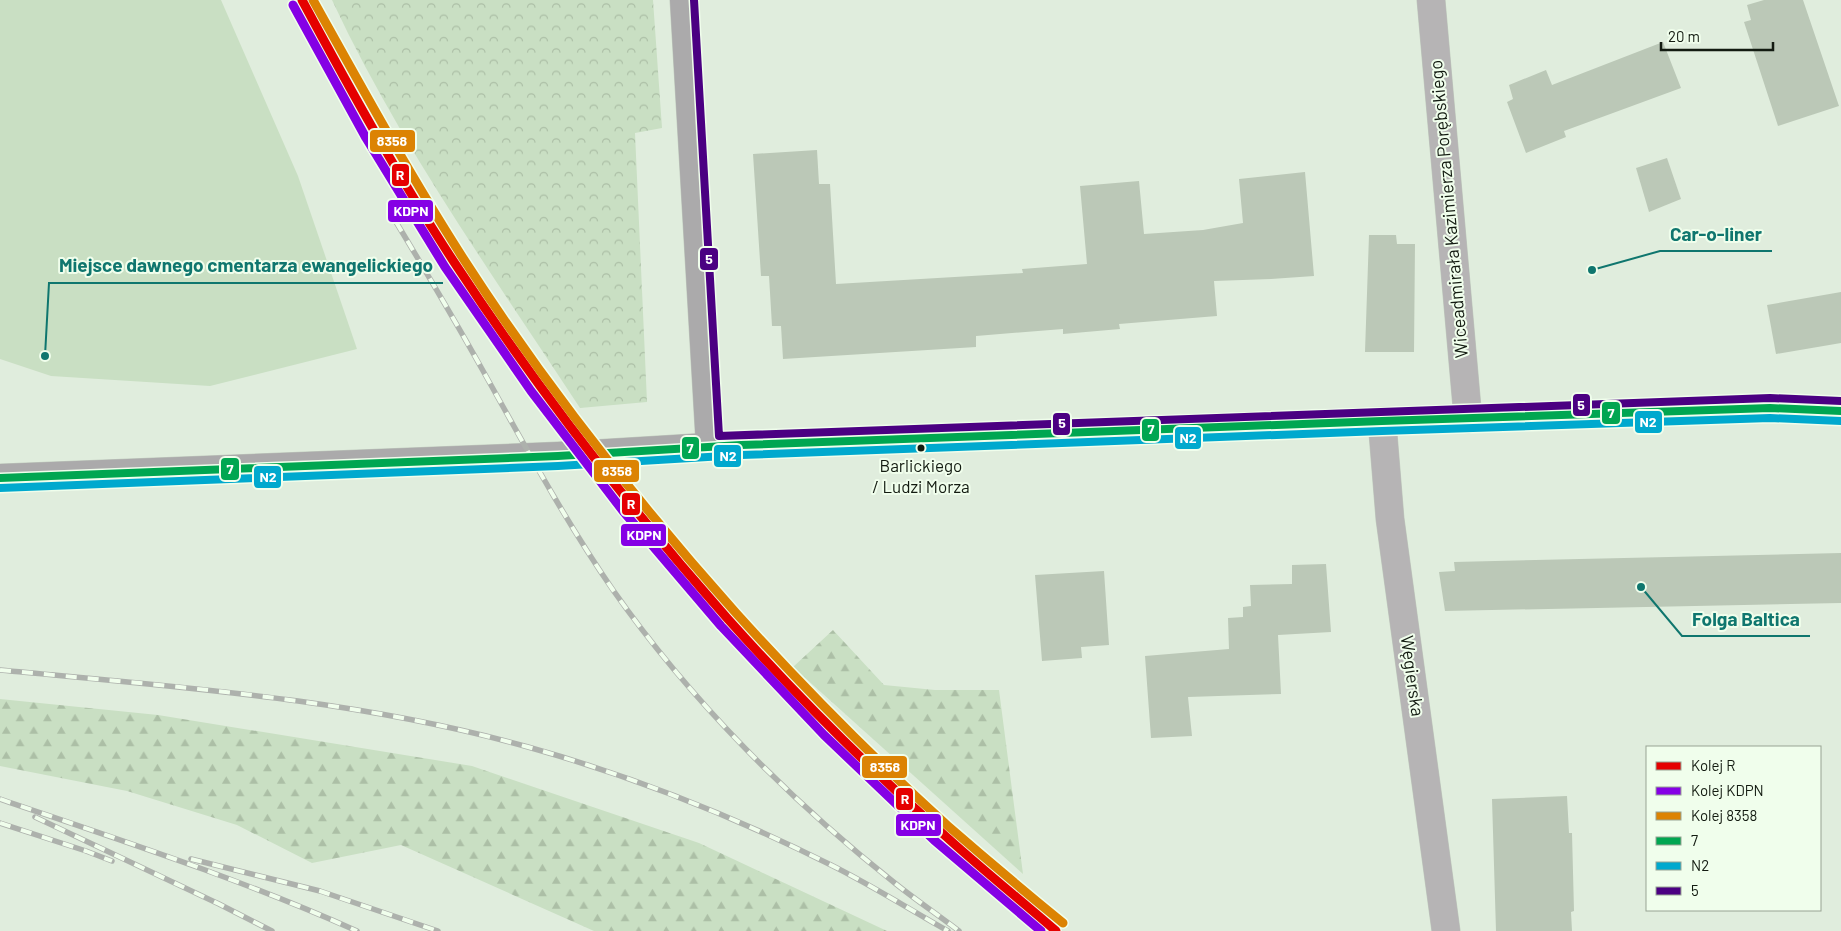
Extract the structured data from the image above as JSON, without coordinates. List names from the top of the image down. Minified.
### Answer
{"streets":{"street":["Wiceadmirała Kazimierza Porębskiego","Węgierska"]},"places":["Car-o-liner","Miejsce dawnego cmentarza ewangelickiego","Barlickiego / Ludzi Morza","Folga Baltica"],"lines":["rail line R","rail line 8358","transit line 5","rail line KDPN","transit line 7","transit line N2"],"legend":["Kolej R","Kolej KDPN","Kolej 8358","7","N2","5"],"scale_bar":"20 m"}
